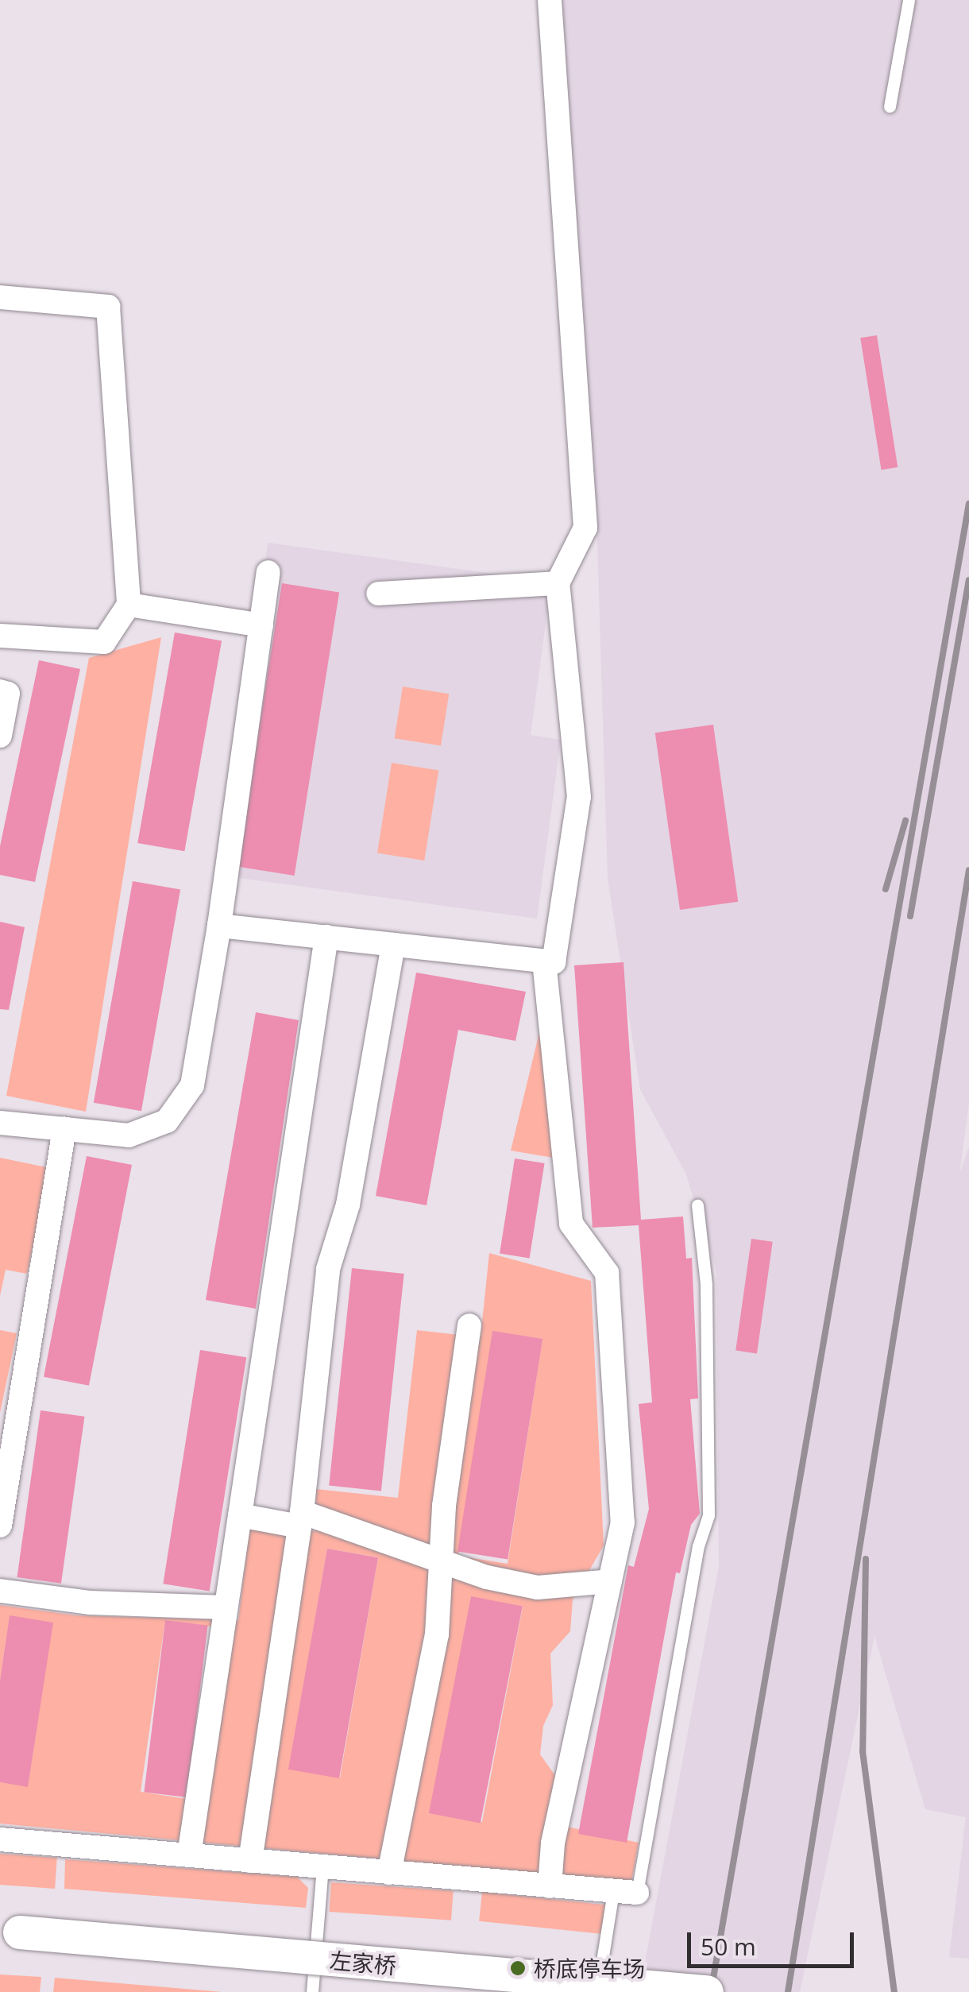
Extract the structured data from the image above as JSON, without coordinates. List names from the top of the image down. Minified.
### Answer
{"streets":{"main road":["左家桥"]},"places":["桥底停车场"],"scale_bar":"50 m"}
